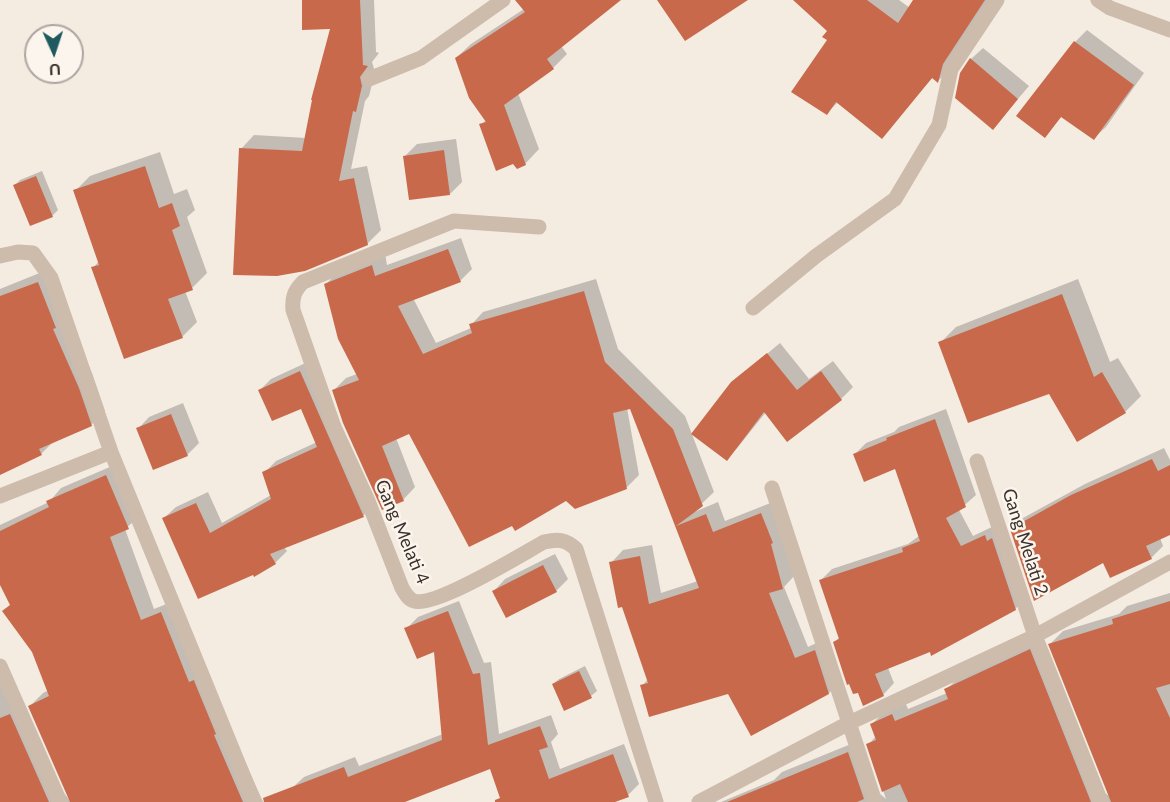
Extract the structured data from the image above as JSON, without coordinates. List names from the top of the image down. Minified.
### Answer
{"streets":{"street":["Gang Melati 4","Gang Melati 2"]},"north":"bottom"}
